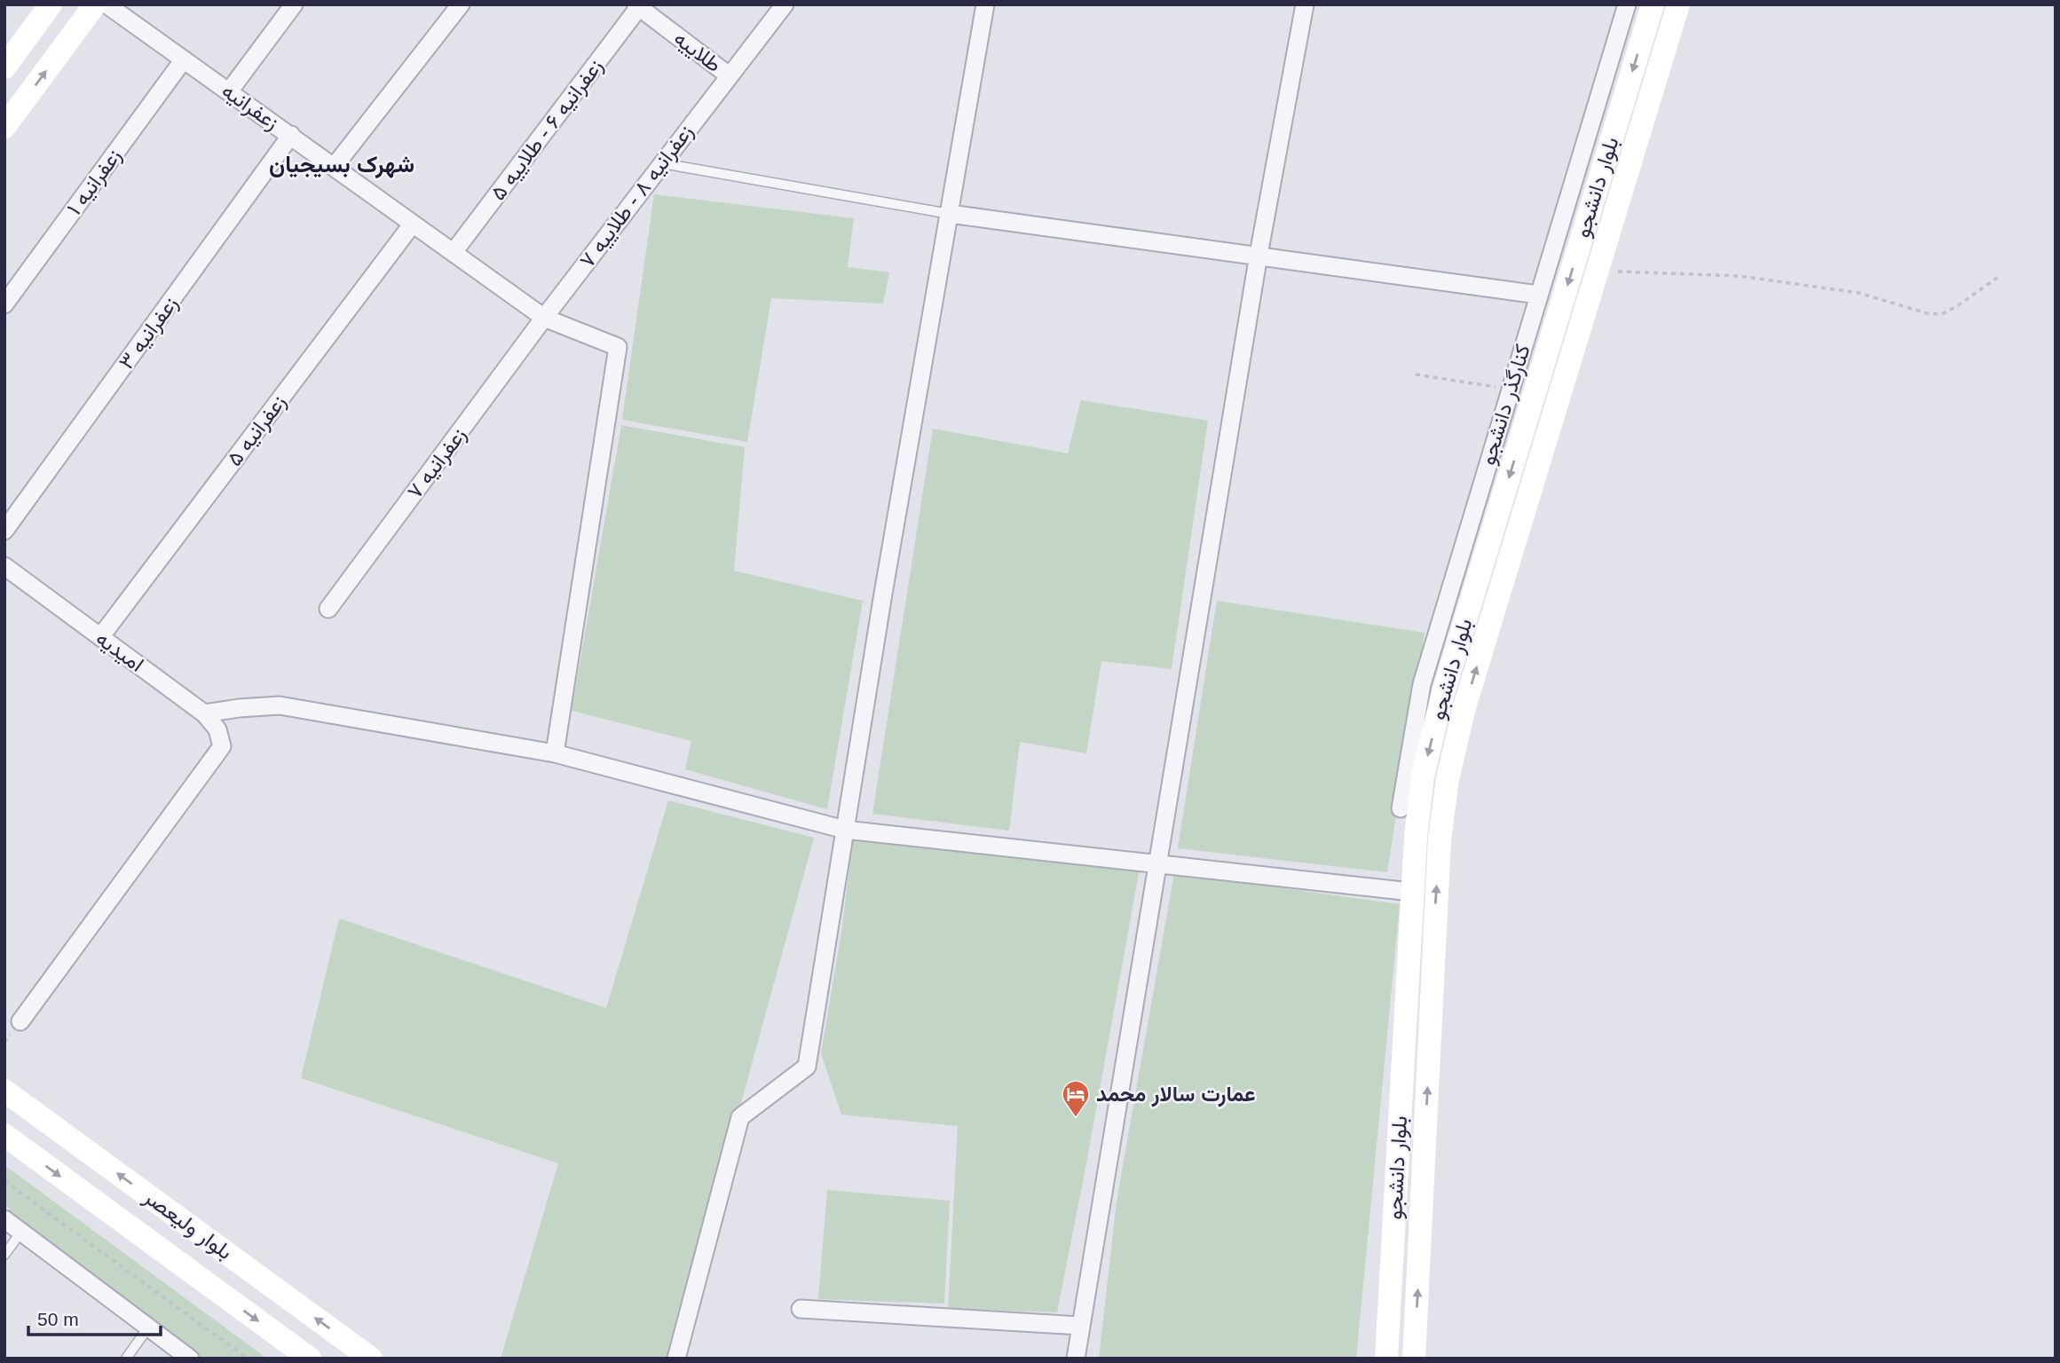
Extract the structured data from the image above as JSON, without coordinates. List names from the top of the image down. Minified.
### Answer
{"streets":{"main road":["بلوار دانشجو","بلوار ولیعصر"],"street":["طلاییه","زعفرانیه","زعفرانیه ۶ - طلاییه ۵","زعفرانیه ۱","زعفرانیه ۸ - طلاییه ۷","زعفرانیه ۳","کنارگذر دانشجو","زعفرانیه ۵","زعفرانیه ۷","امیدیه"]},"crossings":[["طلاییه","زعفرانیه ۶ - طلاییه ۵"],["طلاییه","زعفرانیه ۸ - طلاییه ۷"],["زعفرانیه","زعفرانیه ۶ - طلاییه ۵"],["زعفرانیه","زعفرانیه ۱"],["زعفرانیه","زعفرانیه ۸ - طلاییه ۷"],["زعفرانیه","زعفرانیه ۳"],["زعفرانیه","زعفرانیه ۵"],["زعفرانیه","زعفرانیه ۷"],["زعفرانیه ۸ - طلاییه ۷","زعفرانیه ۷"],["زعفرانیه ۵","امیدیه"]],"districts":["شهرک بسیجیان"],"places":{"hotel":["عمارت سالار محمد"]},"scale_bar":"50 m"}
